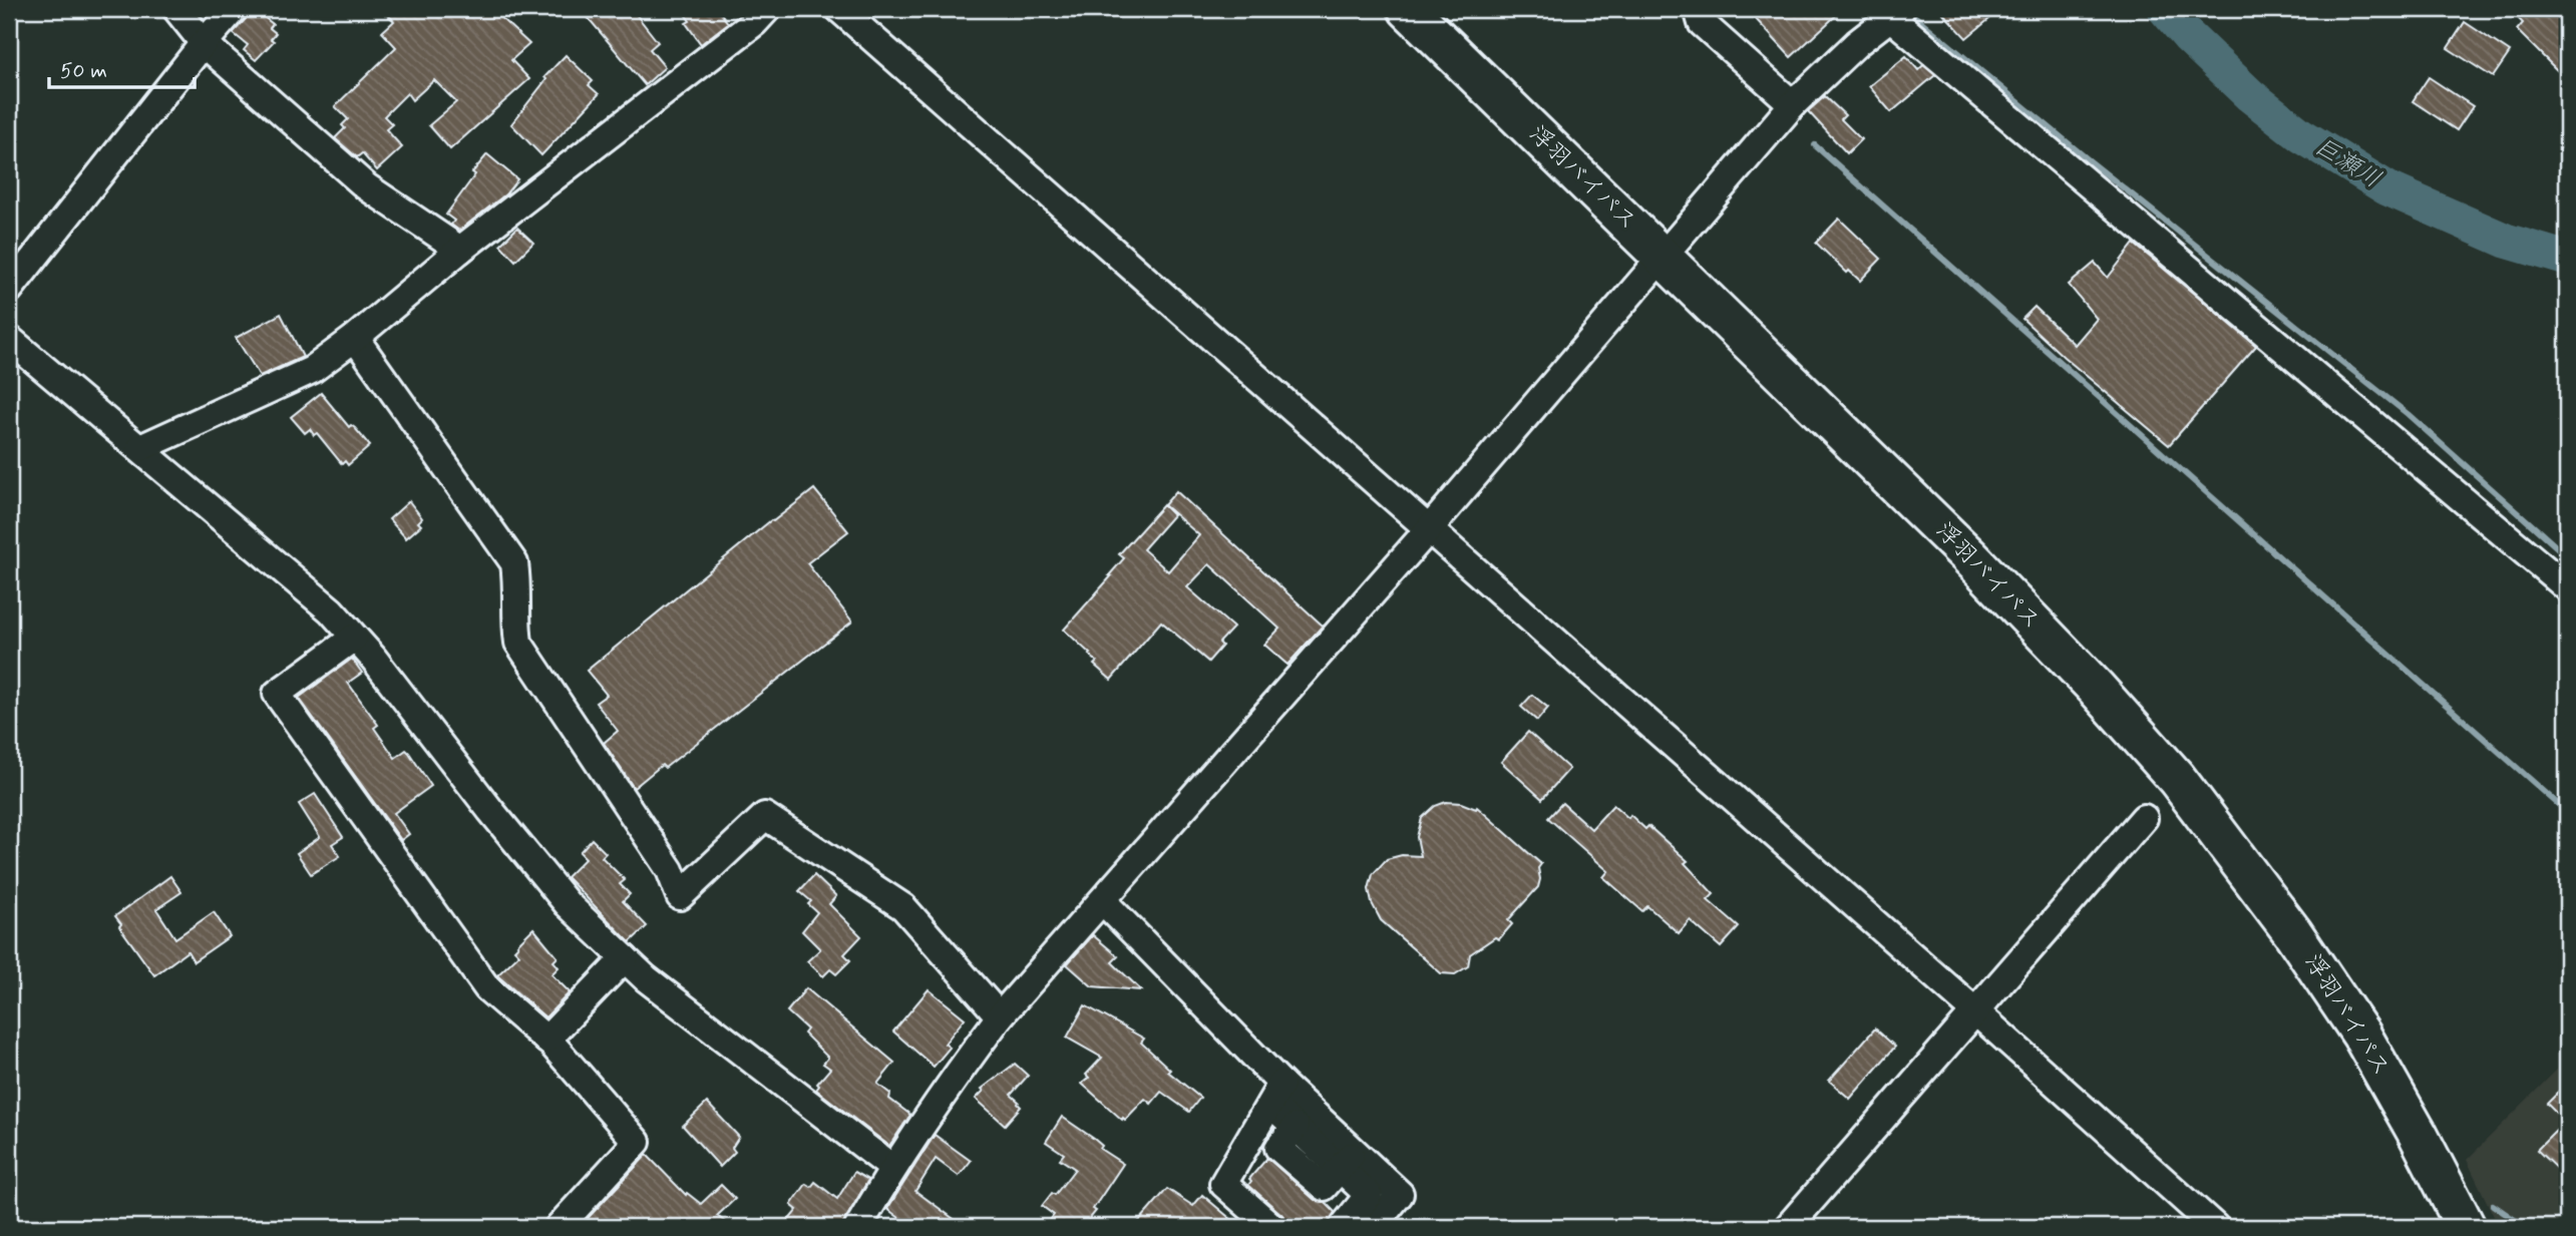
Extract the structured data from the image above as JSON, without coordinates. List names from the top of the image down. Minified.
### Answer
{"streets":{"highway":["浮羽バイパス"]},"water":["巨瀬川"],"scale_bar":"50 m"}
